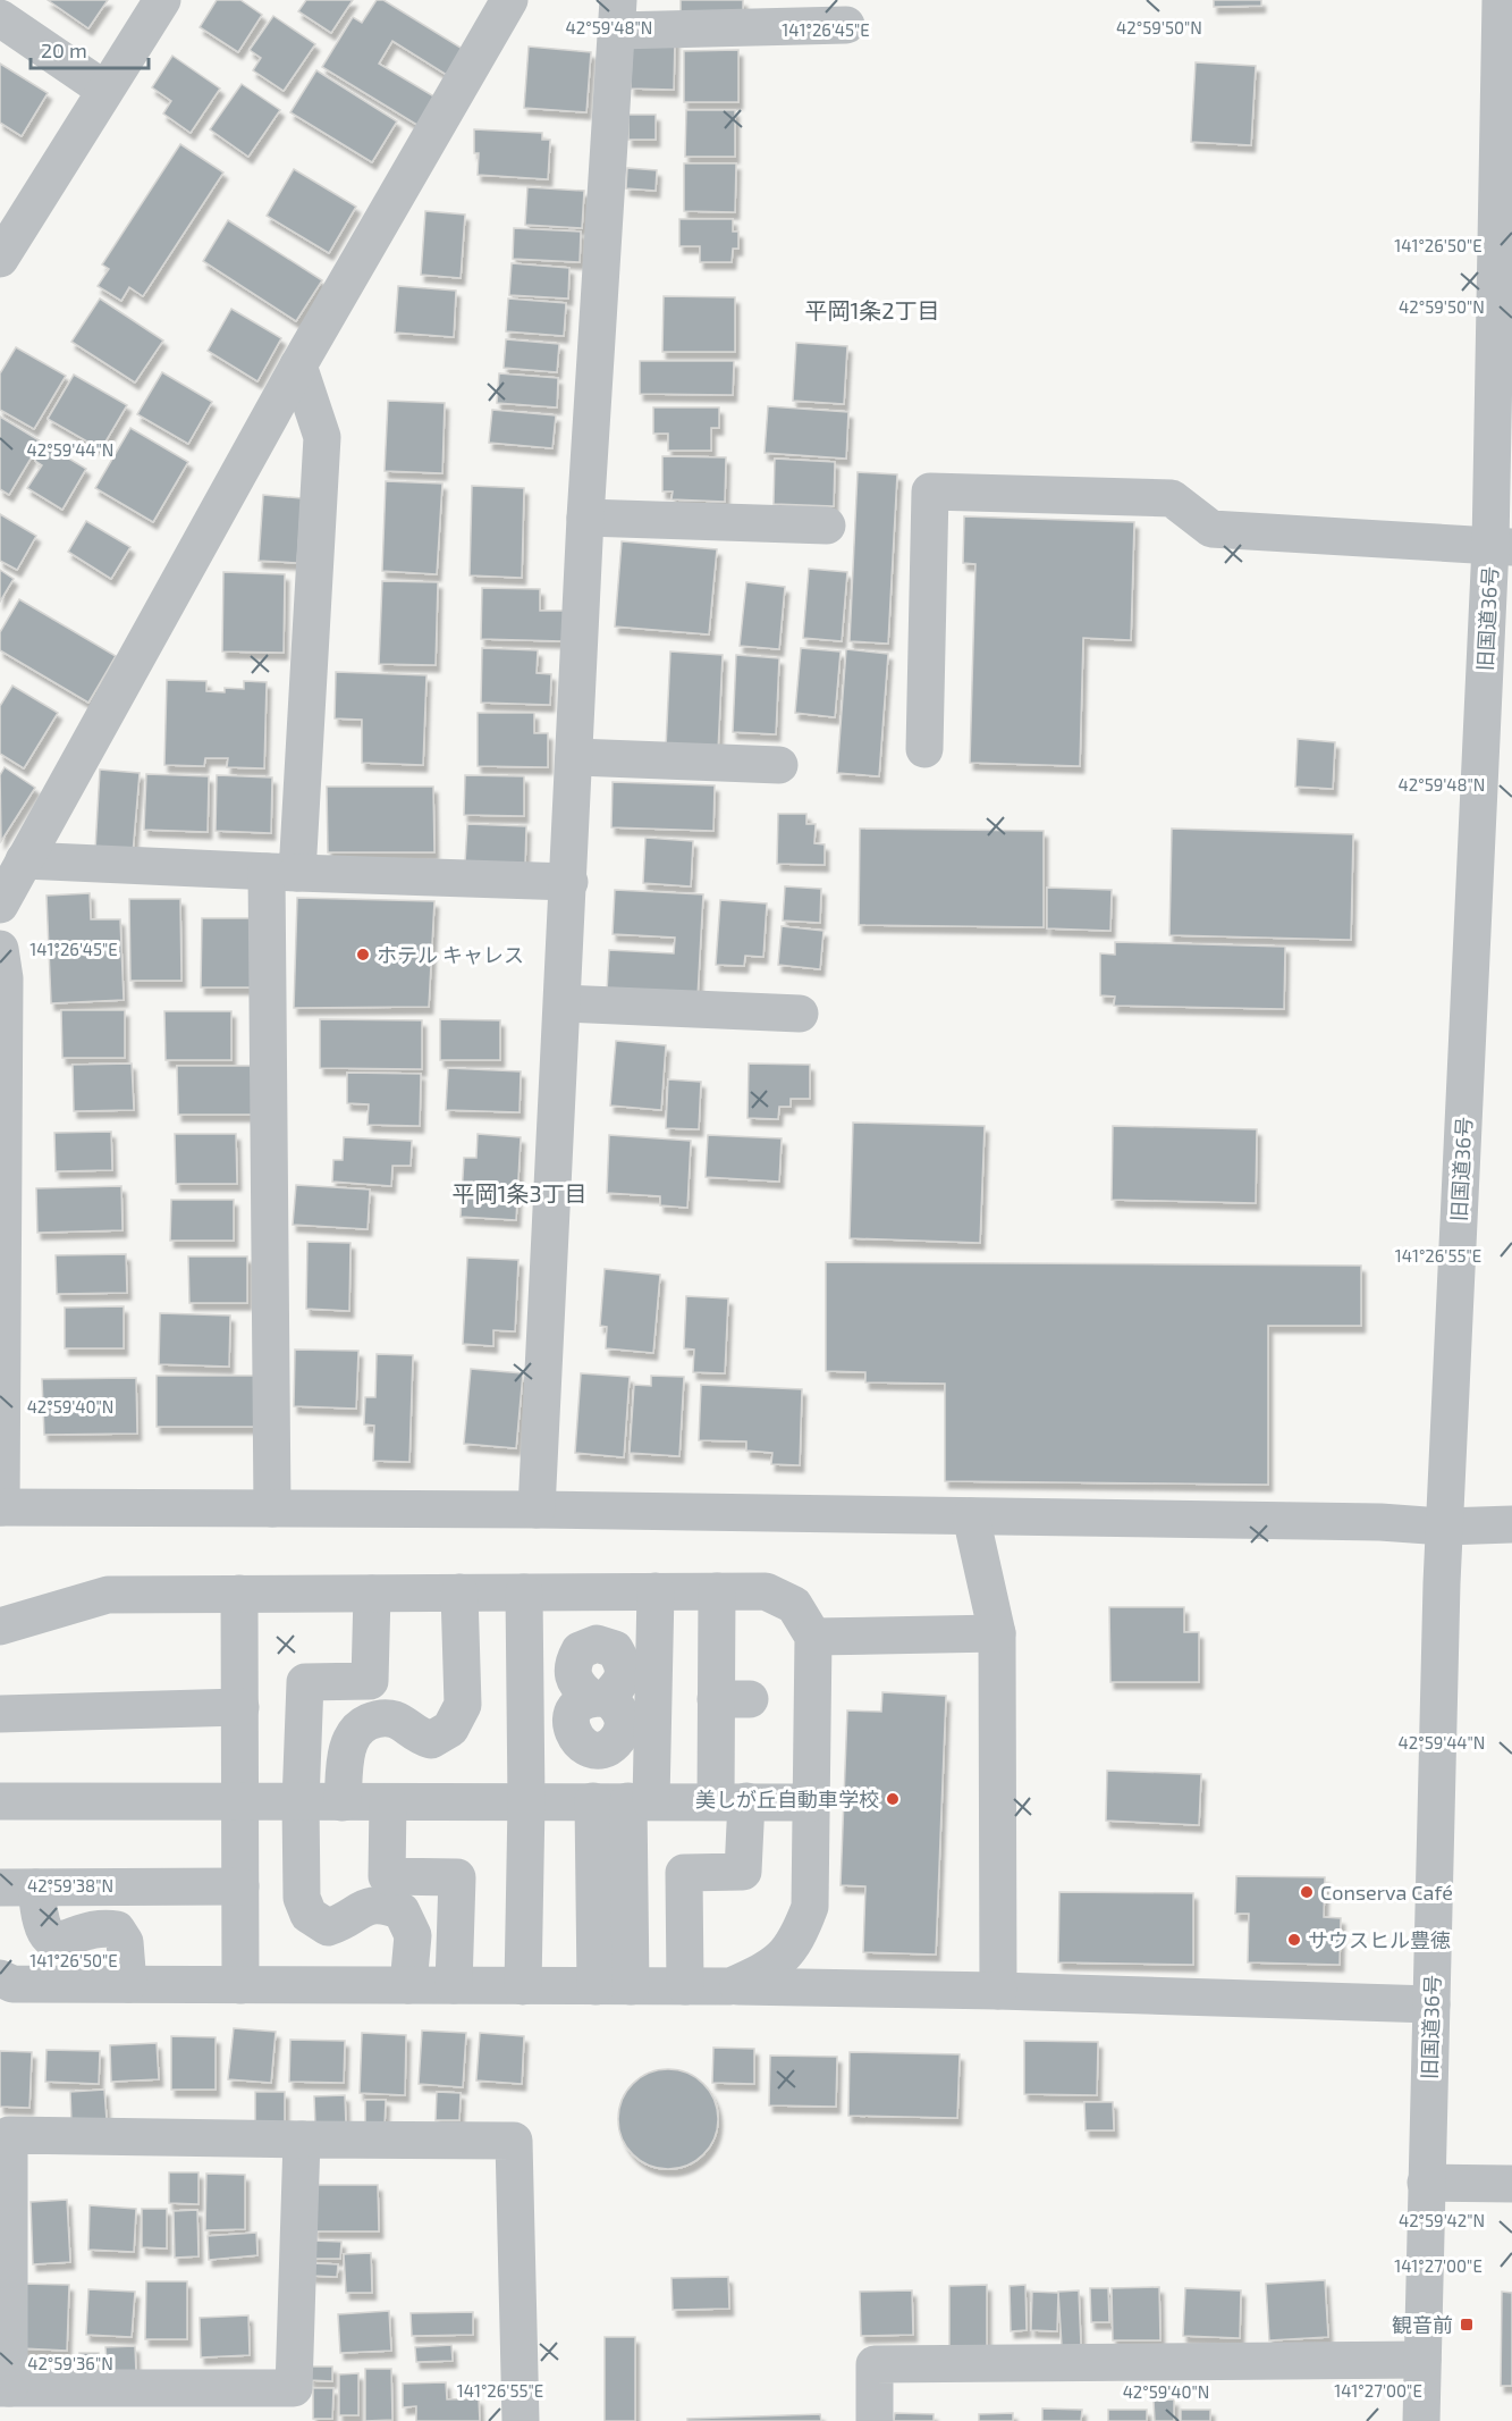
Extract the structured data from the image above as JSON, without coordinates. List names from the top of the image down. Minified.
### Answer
{"streets":{"street":["旧国道36号"]},"districts":["平岡1条2丁目","平岡1条3丁目"],"places":{"other":["ホテル キャレス","美しが丘自動車学校","Conserva Café","サウスヒル豊徳"],"transit":["観音前"]},"scale_bar":"20 m","coordinates":["42°59'48\"N","42°59'50\"N","141°26'45\"E","141°26'50\"E","42°59'44\"N","141°26'55\"E","42°59'40\"N","42°59'38\"N","42°59'42\"N","141°27'00\"E","42°59'36\"N"]}
